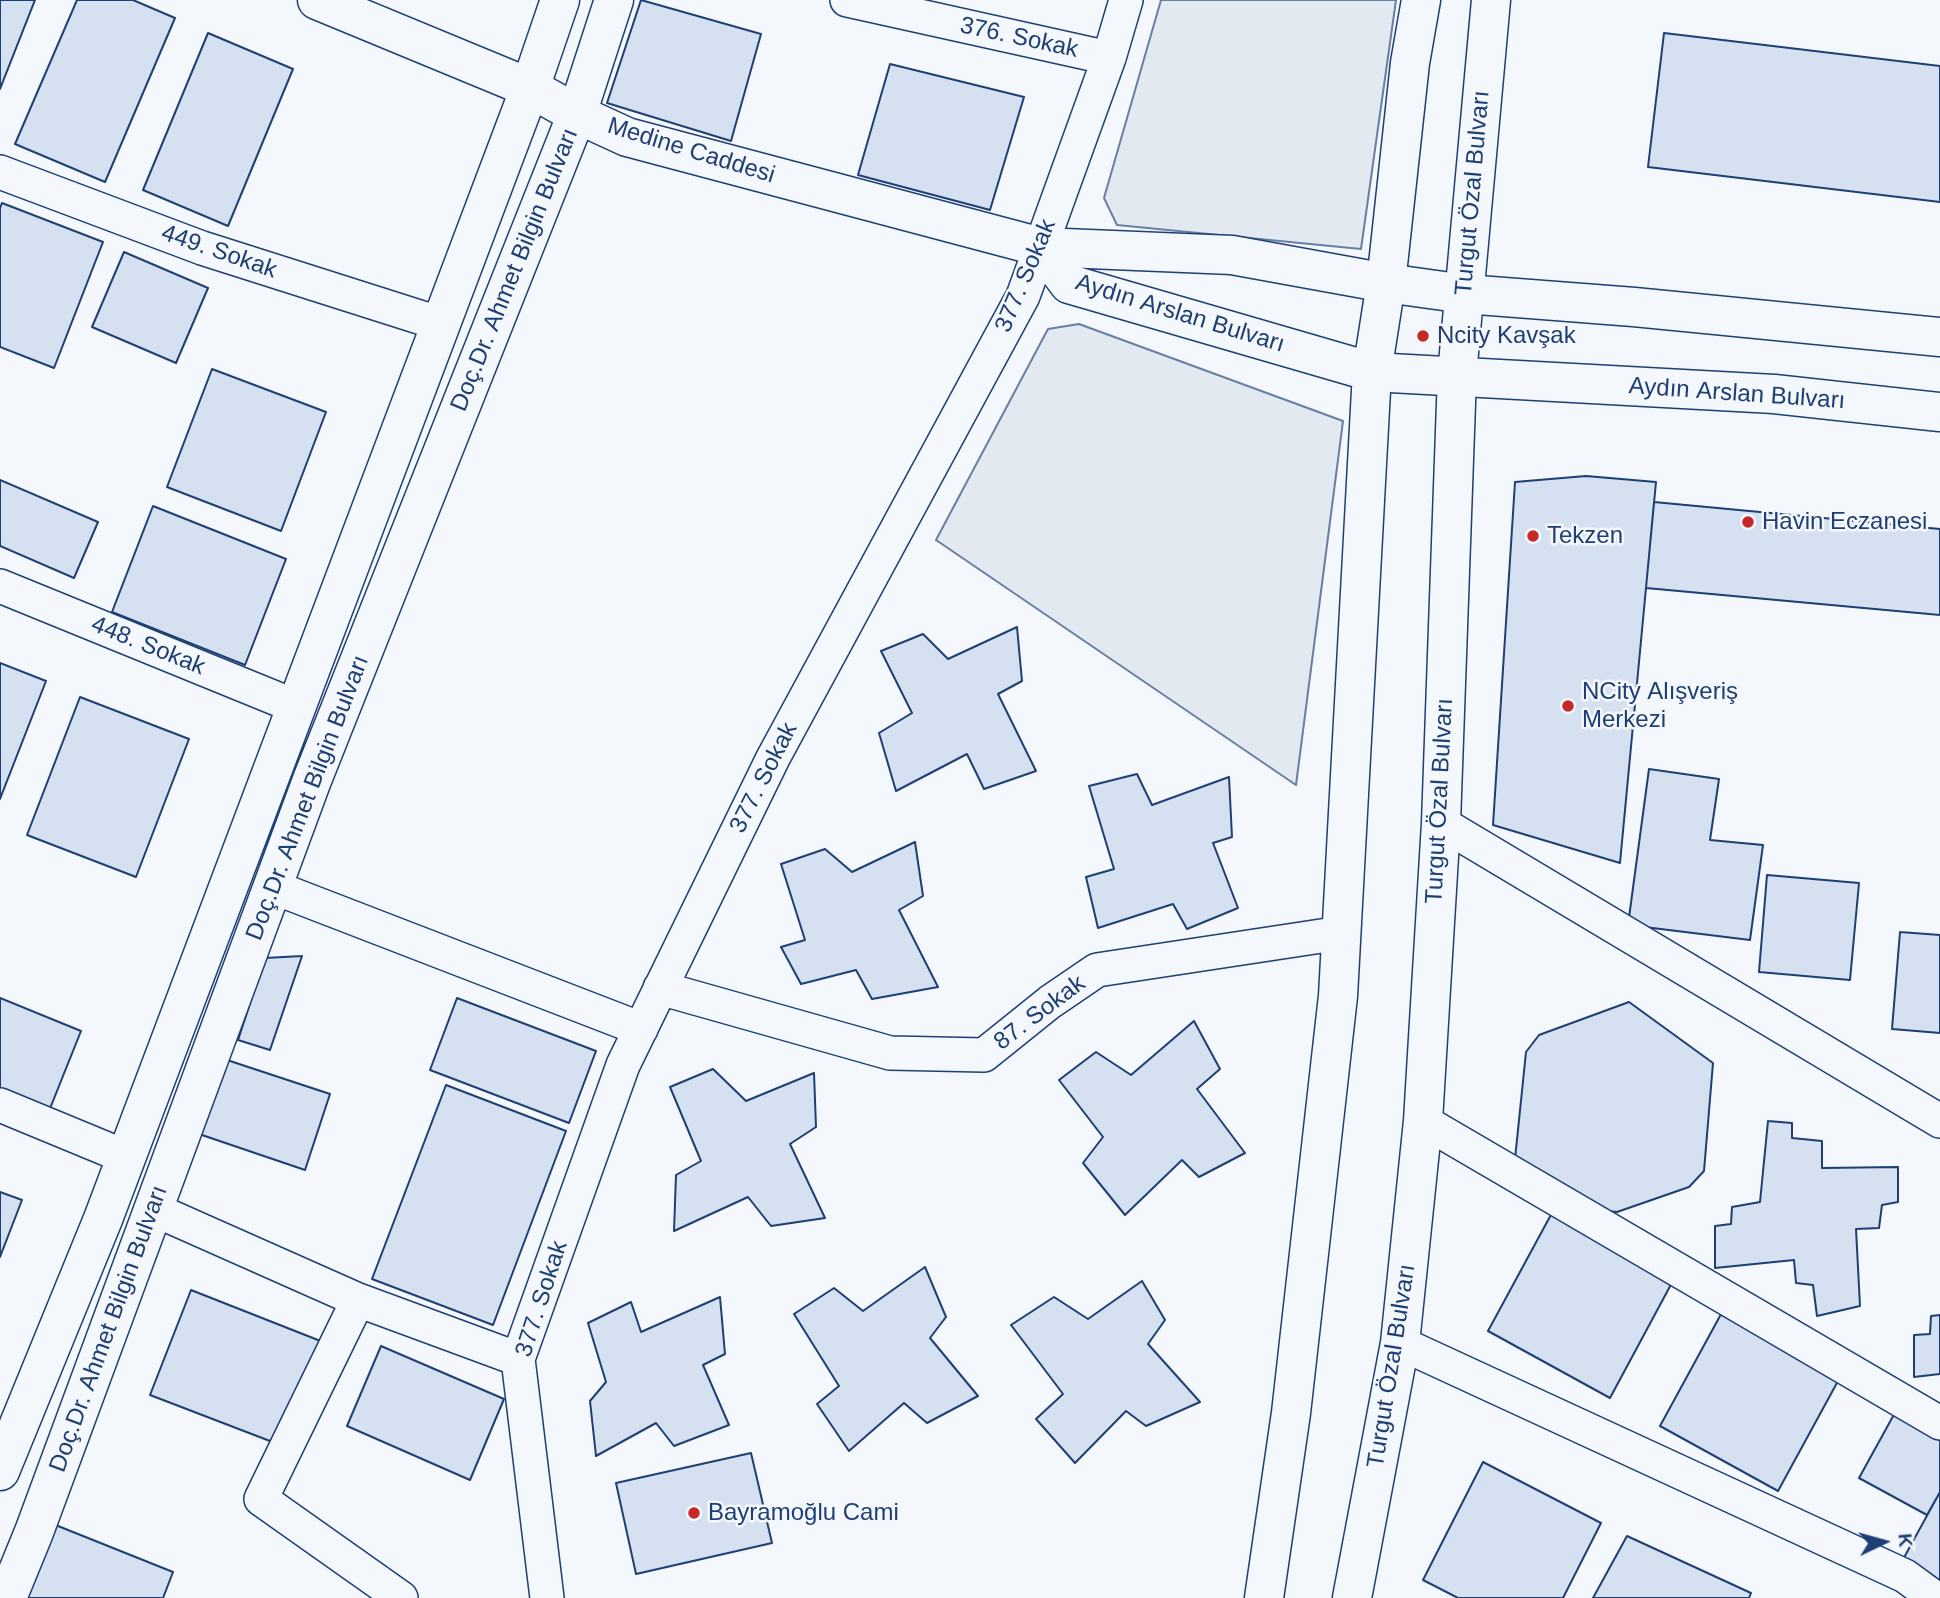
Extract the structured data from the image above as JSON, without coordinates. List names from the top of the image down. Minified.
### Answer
{"streets":{"main road":["Medine Caddesi","Turgut Özal Bulvarı","Doç.Dr. Ahmet Bilgin Bulvarı","Aydın Arslan Bulvarı"],"street":["376. Sokak","449. Sokak","377. Sokak","448. Sokak","87. Sokak"]},"crossings":[["376. Sokak","377. Sokak"],["Medine Caddesi","Doç.Dr. Ahmet Bilgin Bulvarı"],["Medine Caddesi","377. Sokak"],["Medine Caddesi","Aydın Arslan Bulvarı"],["Turgut Özal Bulvarı","Aydın Arslan Bulvarı"],["449. Sokak","Doç.Dr. Ahmet Bilgin Bulvarı"],["Doç.Dr. Ahmet Bilgin Bulvarı","448. Sokak"],["377. Sokak","Aydın Arslan Bulvarı"],["377. Sokak","87. Sokak"]],"places":["Ncity Kavşak","Havin Eczanesi","Tekzen","NCity Alışveriş Merkezi","Bayramoğlu Cami"],"north":"right"}
